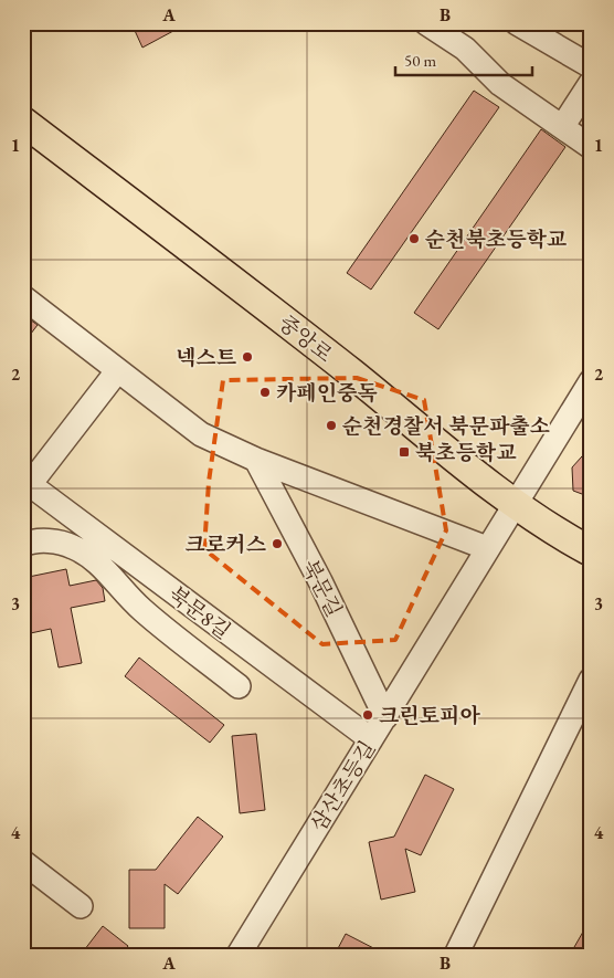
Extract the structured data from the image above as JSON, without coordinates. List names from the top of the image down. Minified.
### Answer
{"streets":{"main road":["중앙로"],"street":["북문길","북문8길","삼산초등길"]},"crossings":[["중앙로","삼산초등길"],["북문길","삼산초등길"],["북문8길","삼산초등길"]],"places":{"other":["순천북초등학교","넥스트","카페인중독","순천경찰서 북문파출소","크로커스","크린토피아"],"transit":["북초등학교"]},"scale_bar":"50 m","grid":{"columns":["A","B"],"rows":["1","2","3","4"]}}
